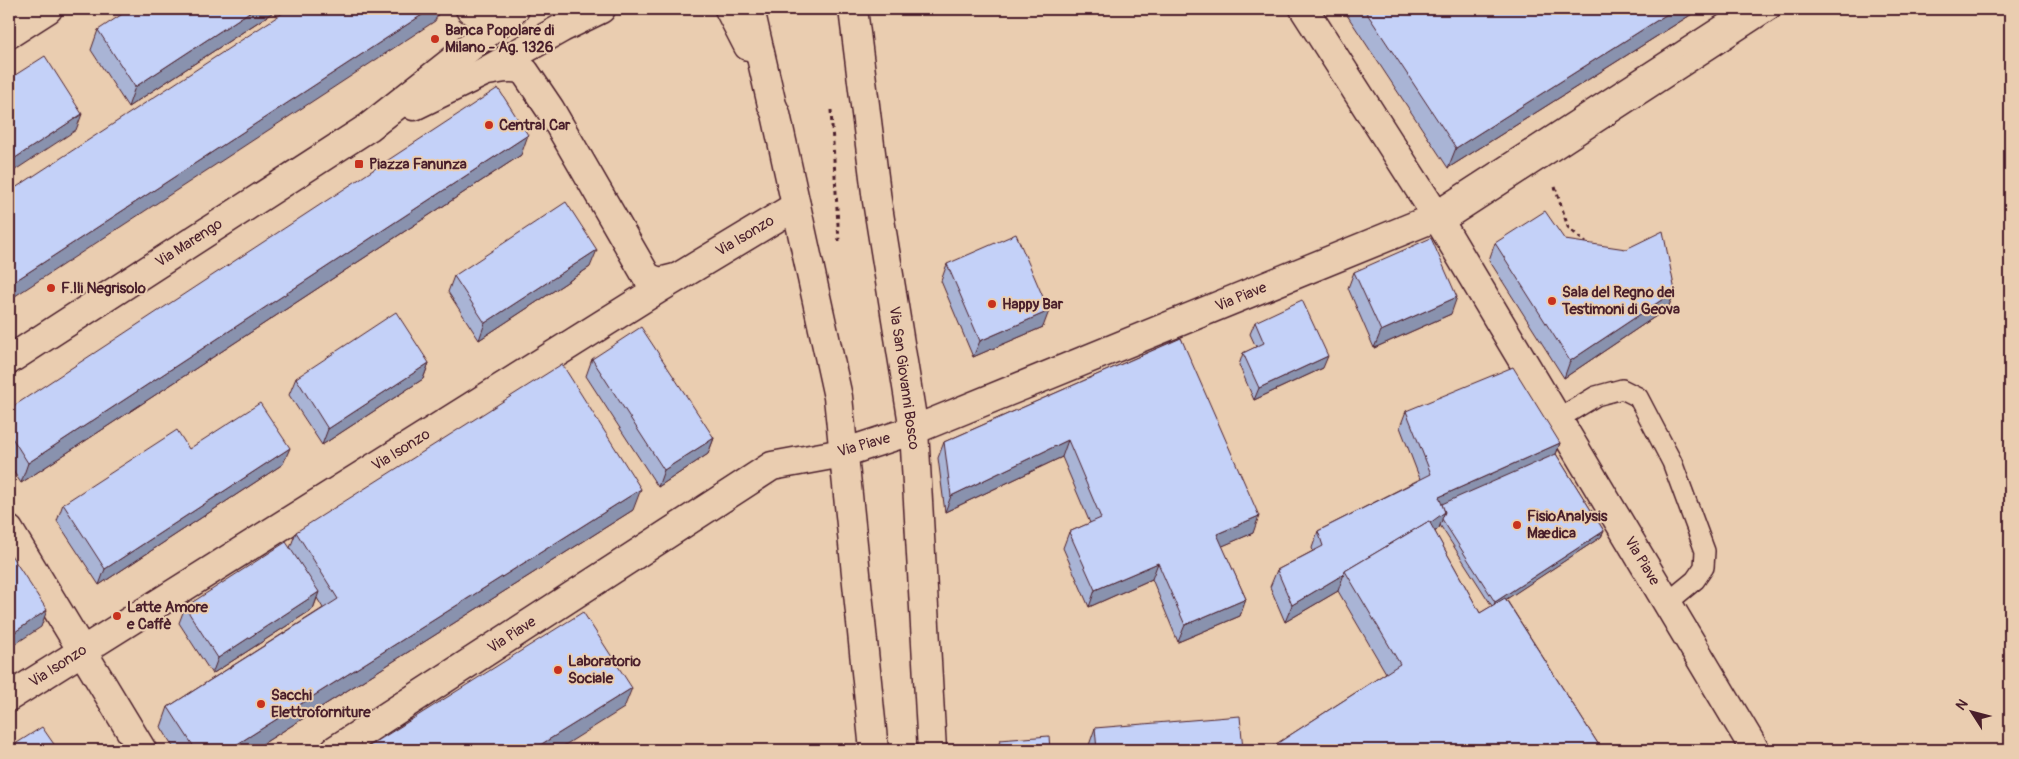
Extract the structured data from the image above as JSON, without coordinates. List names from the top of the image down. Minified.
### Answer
{"streets":{"street":["Via Isonzo","Via Marengo","Via Piave","Via San Giovanni Bosco"]},"crossings":[["Via Piave","Via San Giovanni Bosco"]],"places":{"other":["Banca Popolare di Milano - Ag. 1326","Central Car","F.lli Negrisolo","Sala del Regno dei Testimoni di Geova","Happy Bar","FisioAnalysis Mædica","Latte Amore e Caffè","Laboratorio Sociale","Sacchi Elettroforniture"],"transit":["Piazza Fanunza"]},"north":"top left"}
